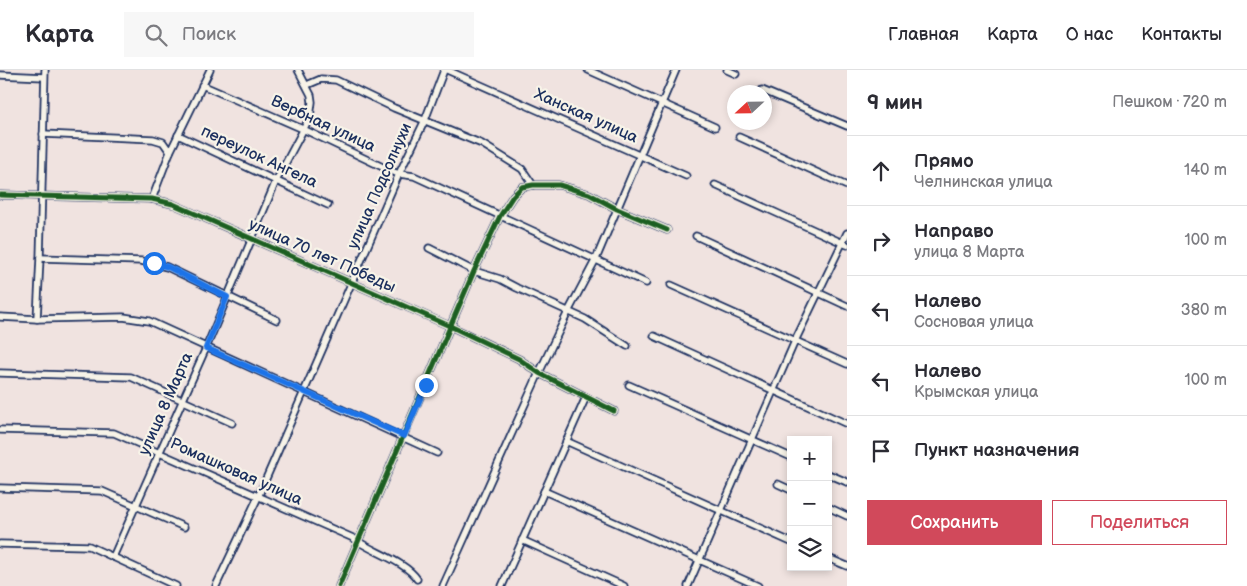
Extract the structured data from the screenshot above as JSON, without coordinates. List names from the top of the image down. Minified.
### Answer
{"streets":{"street":["Ханская улица","Вербная улица","переулок Ангела","улица Подсолнухи","улица 70 лет Победы","улица 8 Марта","Ромашковая улица"]},"crossings":[["Ханская улица","улица Подсолнухи"],["Вербная улица","улица Подсолнухи"],["Вербная улица","улица 8 Марта"],["переулок Ангела","улица 8 Марта"],["улица Подсолнухи","улица 70 лет Победы"],["улица Подсолнухи","Ромашковая улица"],["улица 70 лет Победы","улица 8 Марта"],["улица 8 Марта","Ромашковая улица"]],"north":"left","page":{"header":"Карта","search":"Поиск","nav":["Главная","Карта","О нас","Контакты"],"heading":["9 мин","Пешком · 720 m"],"list":[["Прямо","Челнинская улица","140 m"],["Направо","улица 8 Марта","100 m"],["Налево","Сосновая улица","380 m"],["Налево","Крымская улица","100 m"],"Пункт назначения"],"map_buttons":["+","−"],"buttons":["Сохранить","Поделиться"]}}
